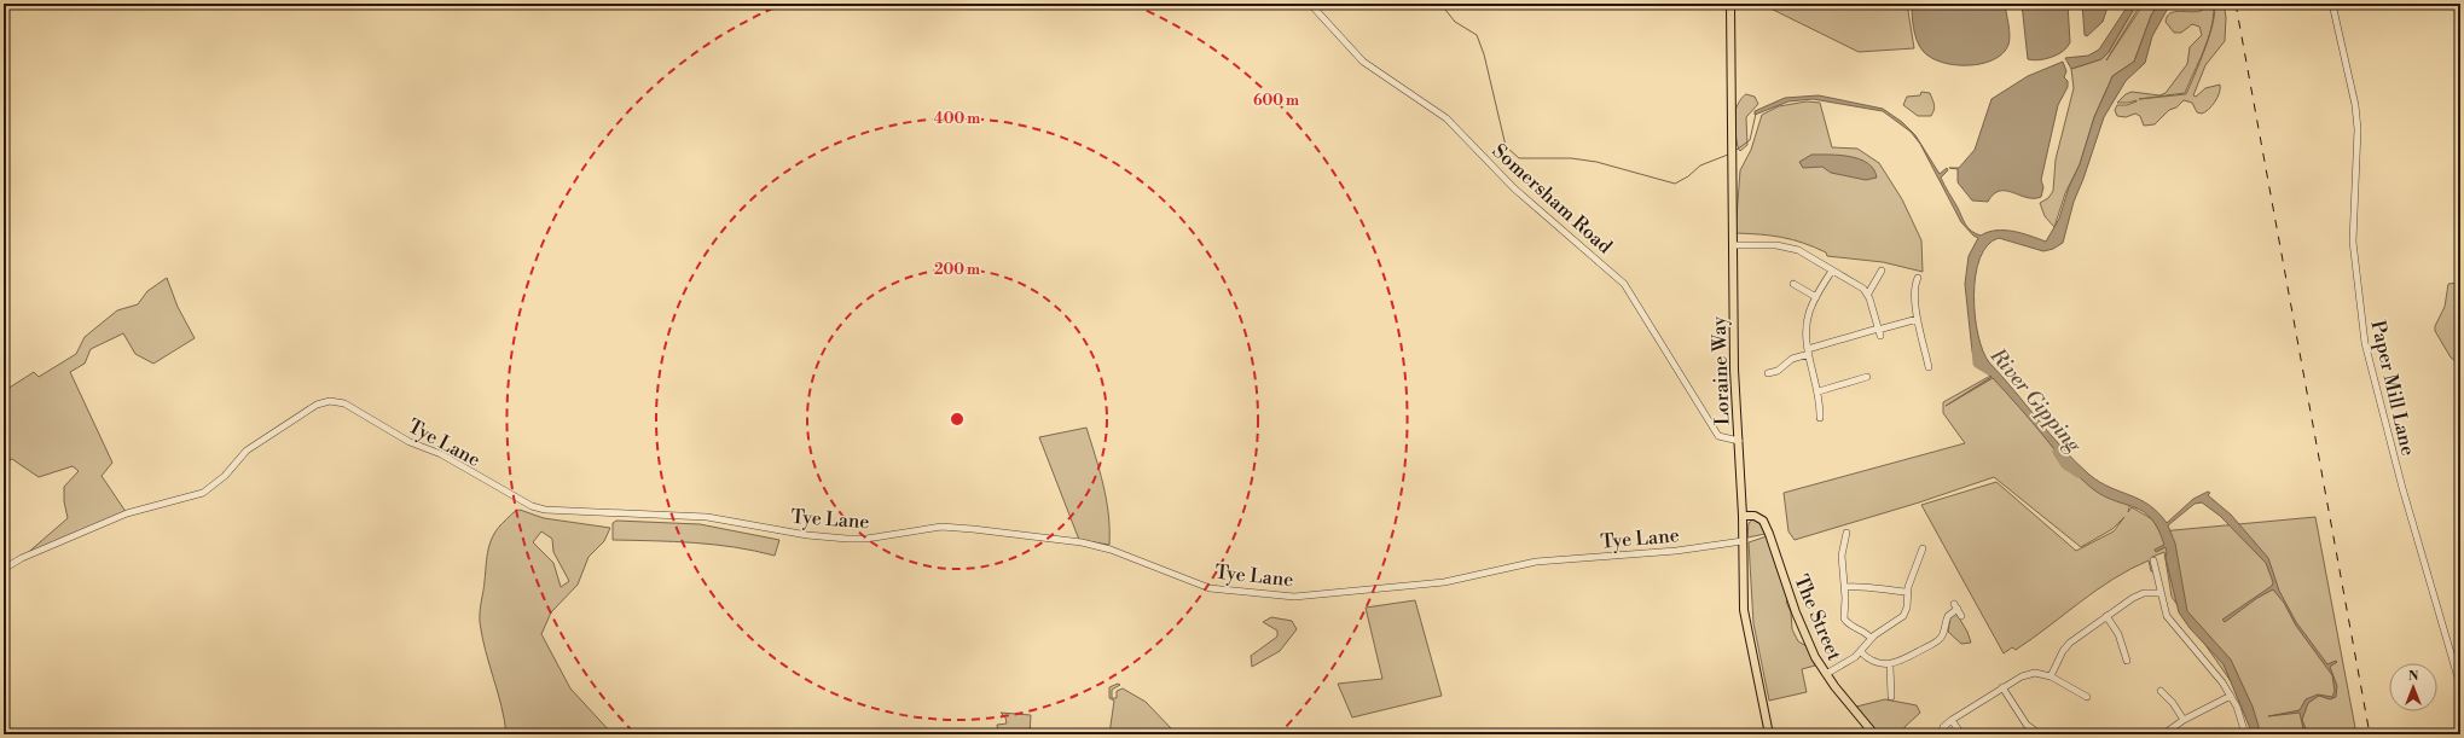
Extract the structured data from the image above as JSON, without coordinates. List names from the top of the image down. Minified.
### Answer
{"streets":{"main road":["Loraine Way","The Street"],"street":["Somersham Road","Paper Mill Lane","Tye Lane"]},"crossings":[["Somersham Road","Loraine Way"],["Loraine Way","Tye Lane"],["Loraine Way","The Street"]],"water":["River Gipping"],"north":"top","rings":["600 m","400 m","200 m"]}
